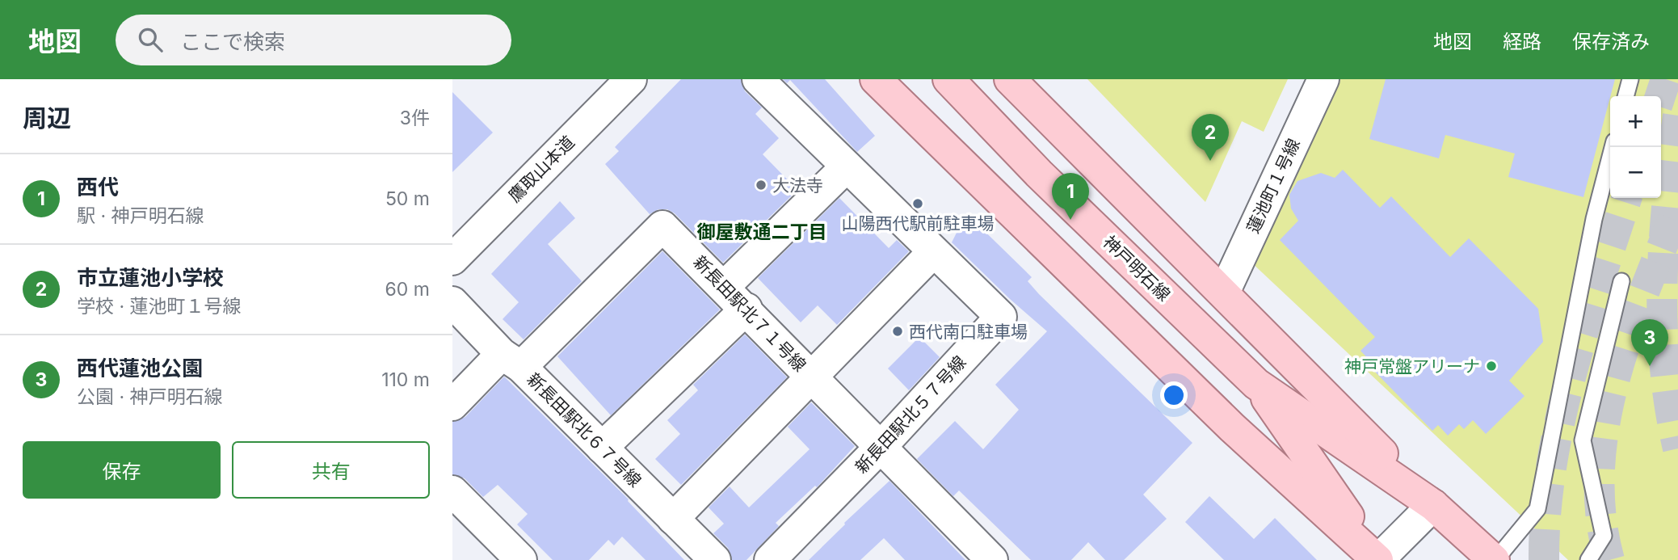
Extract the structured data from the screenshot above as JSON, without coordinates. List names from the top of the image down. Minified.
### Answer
{"streets":{"main road":["神戸明石線"],"street":["鷹取山本道","蓮池町１号線","新長田駅北７１号線","新長田駅北５７号線","新長田駅北６７号線"]},"crossings":[["新長田駅北７１号線","新長田駅北５７号線"],["新長田駅北７１号線","新長田駅北６７号線"]],"districts":["御屋敷通二丁目"],"places":["大法寺","山陽西代駅前駐車場","西代南口駐車場","神戸常盤アリーナ"],"page":{"header":"地図","search":"ここで検索","nav":["地図","経路","保存済み"],"heading":["周辺","3件"],"map_buttons":["+","−"],"pins":["2","1","3"],"list":[{"mark":"1","name":"西代","note":"駅 · 神戸明石線","value":"50 m"},{"mark":"2","name":"市立蓮池小学校","note":"学校 · 蓮池町１号線","value":"60 m"},{"mark":"3","name":"西代蓮池公園","note":"公園 · 神戸明石線","value":"110 m"}],"buttons":["保存","共有"]}}
